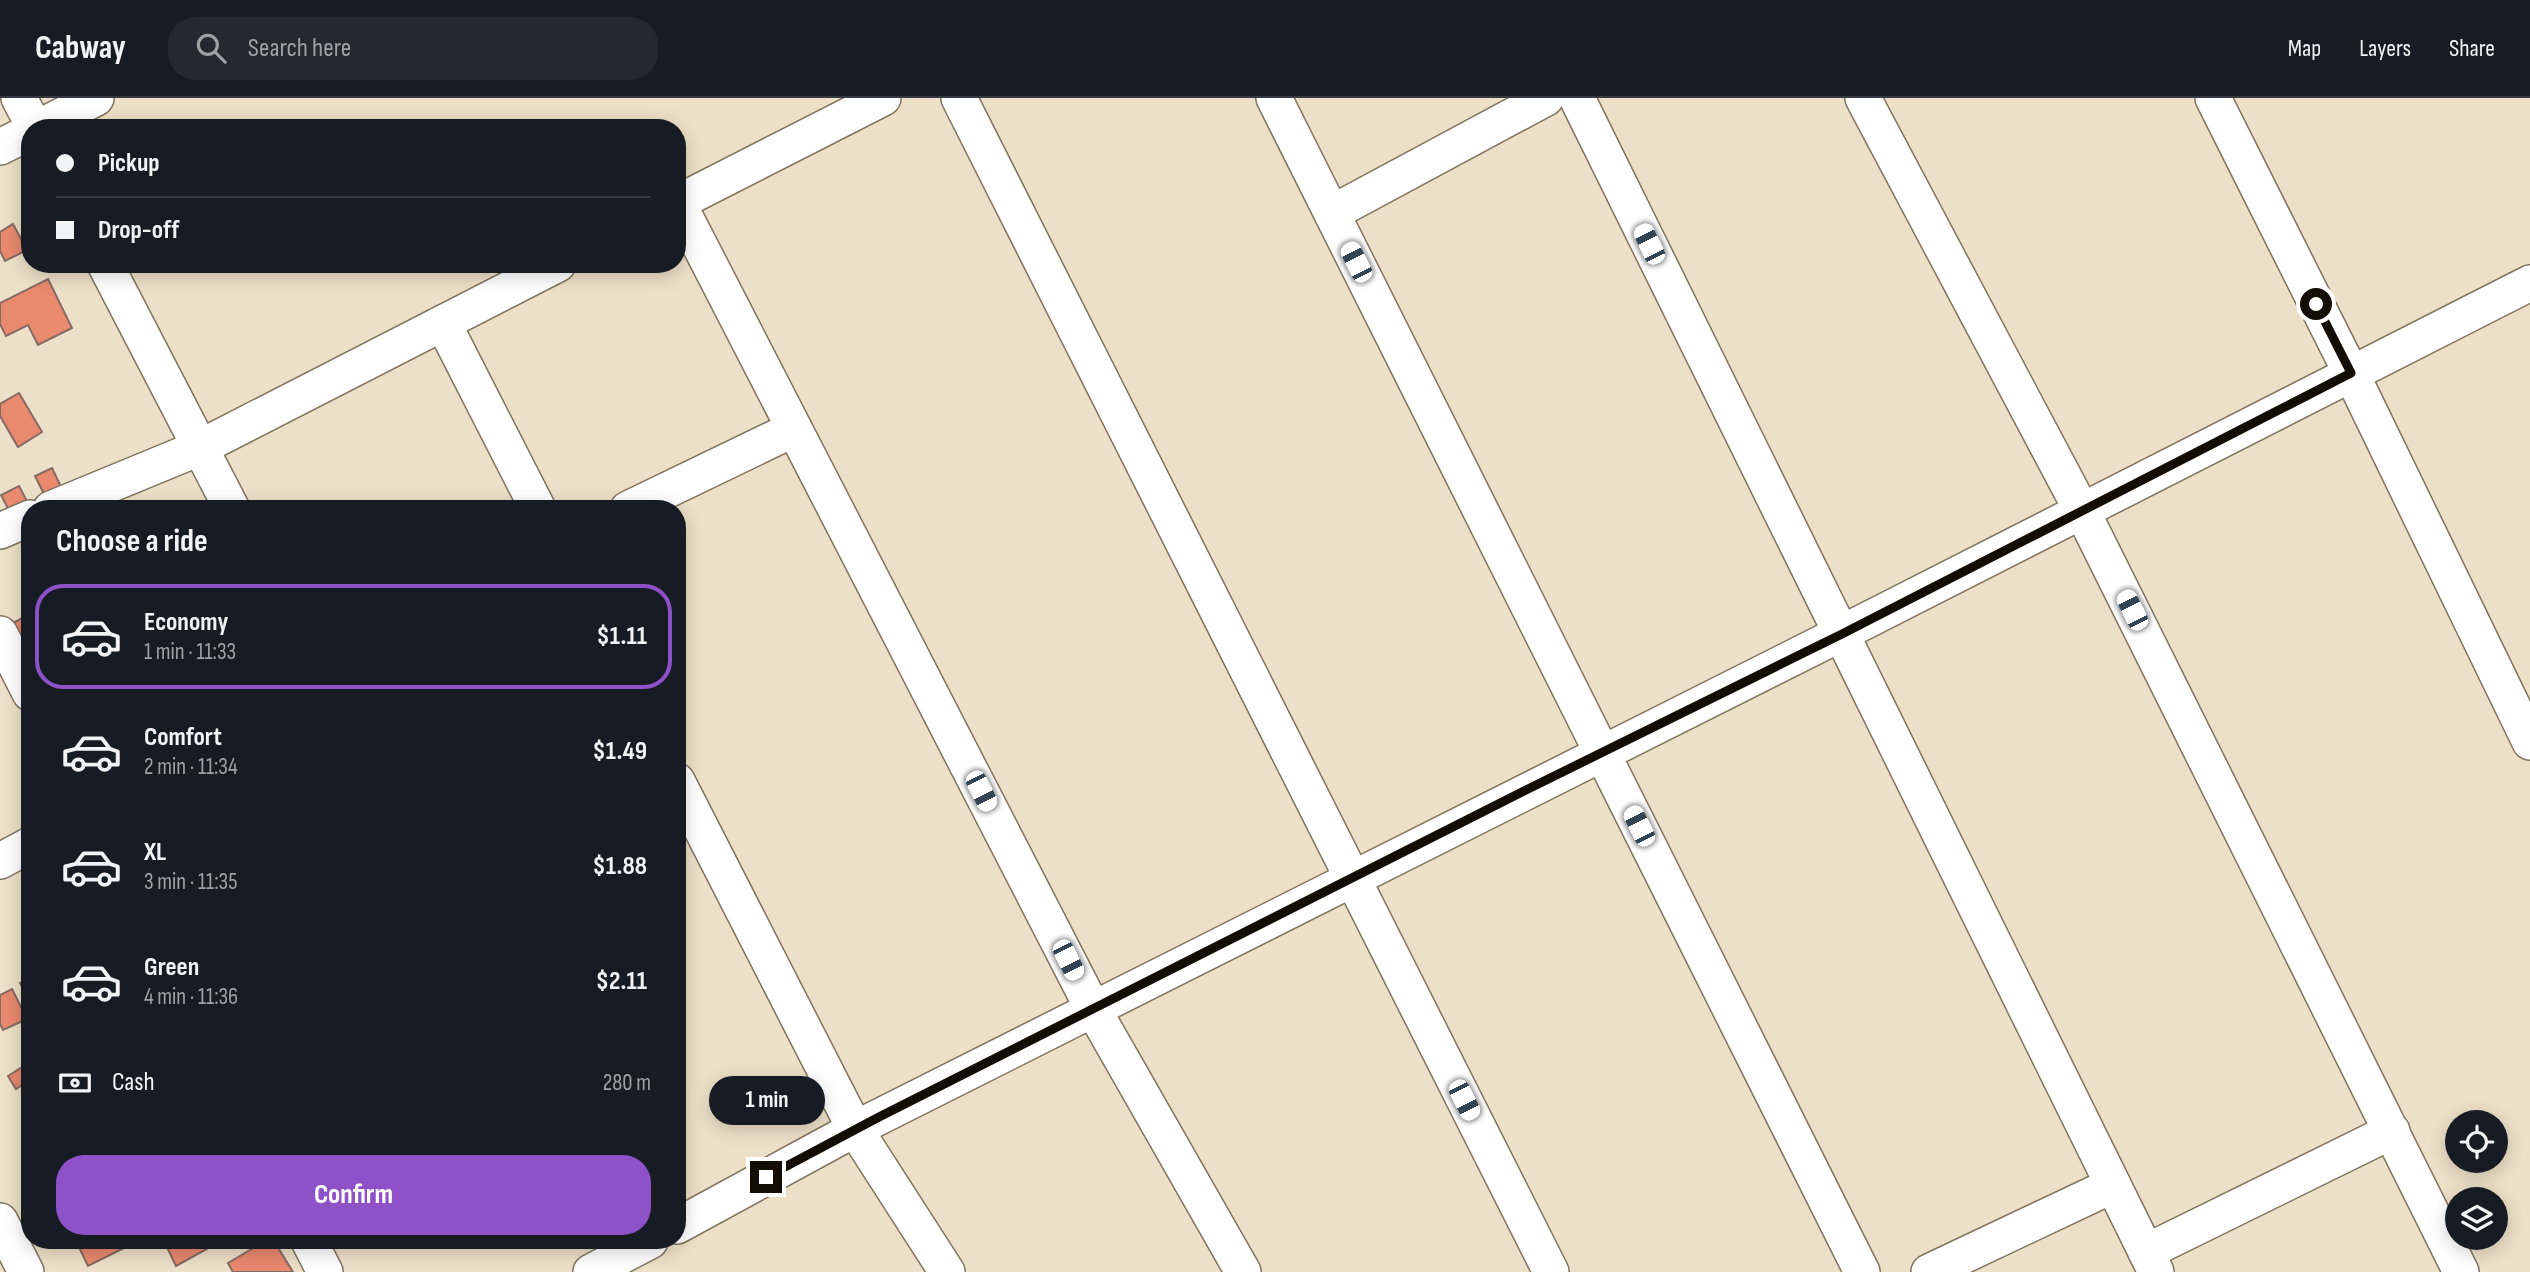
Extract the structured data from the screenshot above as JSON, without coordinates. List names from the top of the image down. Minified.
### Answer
{"page":{"header":"Cabway","search":"Search here","nav":["Map","Layers","Share"],"banner":["Pickup","Drop-off"],"heading":"Choose a ride","list":[{"name":"Economy","note":"1 min · 11:33","value":"$1.11"},{"name":"Comfort","note":"2 min · 11:34","value":"$1.49"},{"name":"XL","note":"3 min · 11:35","value":"$1.88"},{"name":"Green","note":"4 min · 11:36","value":"$2.11"}],"pay":["Cash","280 m"],"bubble":"1 min","buttons":"Confirm"}}
